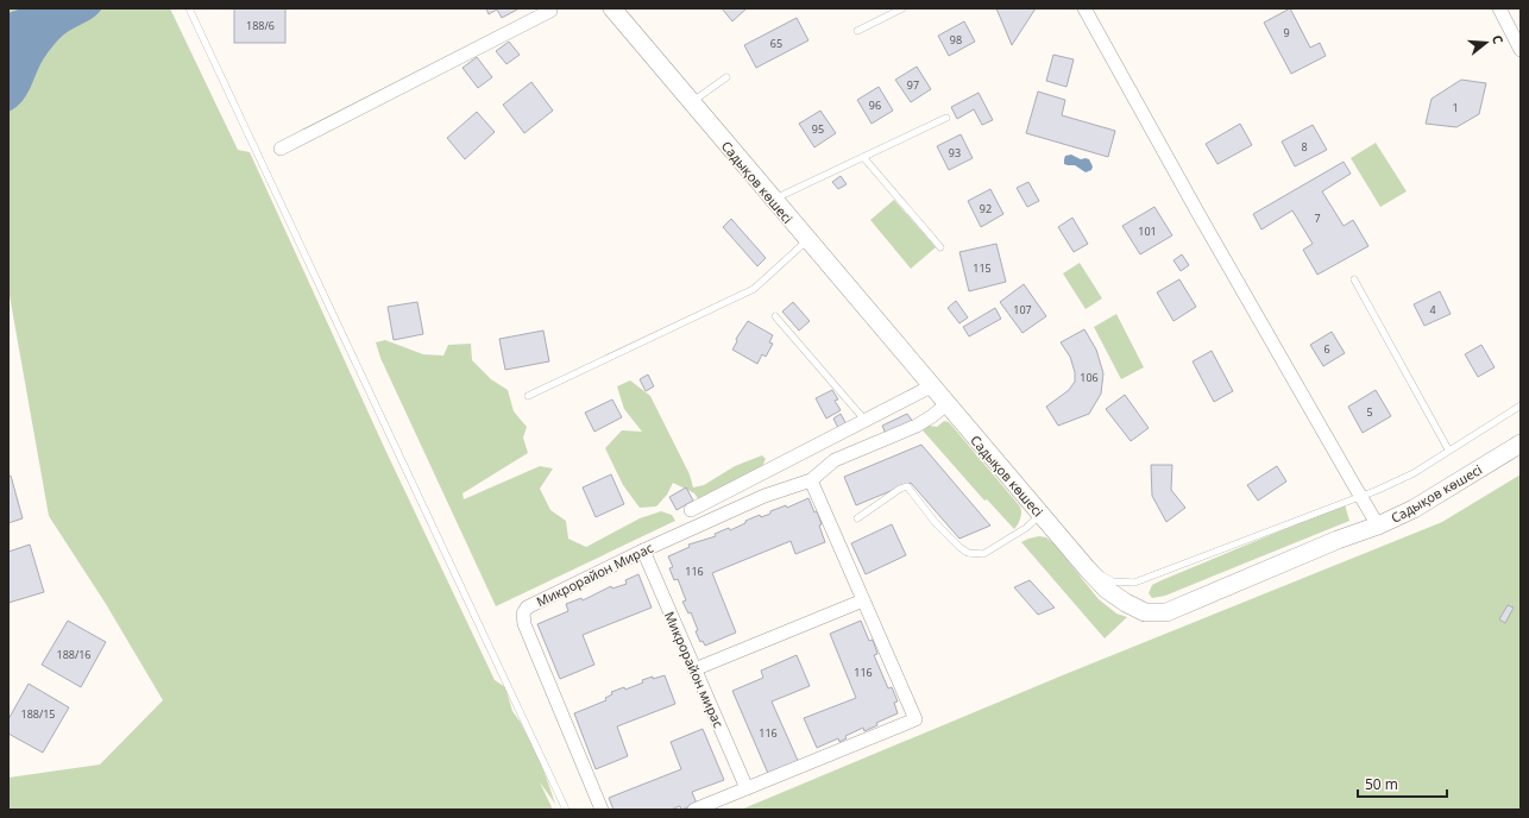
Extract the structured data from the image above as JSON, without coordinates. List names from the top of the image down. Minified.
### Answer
{"streets":{"street":["Садықов көшесі","Микрорайон Мирас","Микрорайон мирас"]},"crossings":[["Садықов көшесі","Микрорайон Мирас"],["Микрорайон Мирас","Микрорайон мирас"]],"house_numbers":["188/6","9","98","65","97","96","1","95","8","93","92","7","101","115","107","4","6","106","5","116","188/16","116","188/15","116"],"scale_bar":"50 m","north":"right"}
